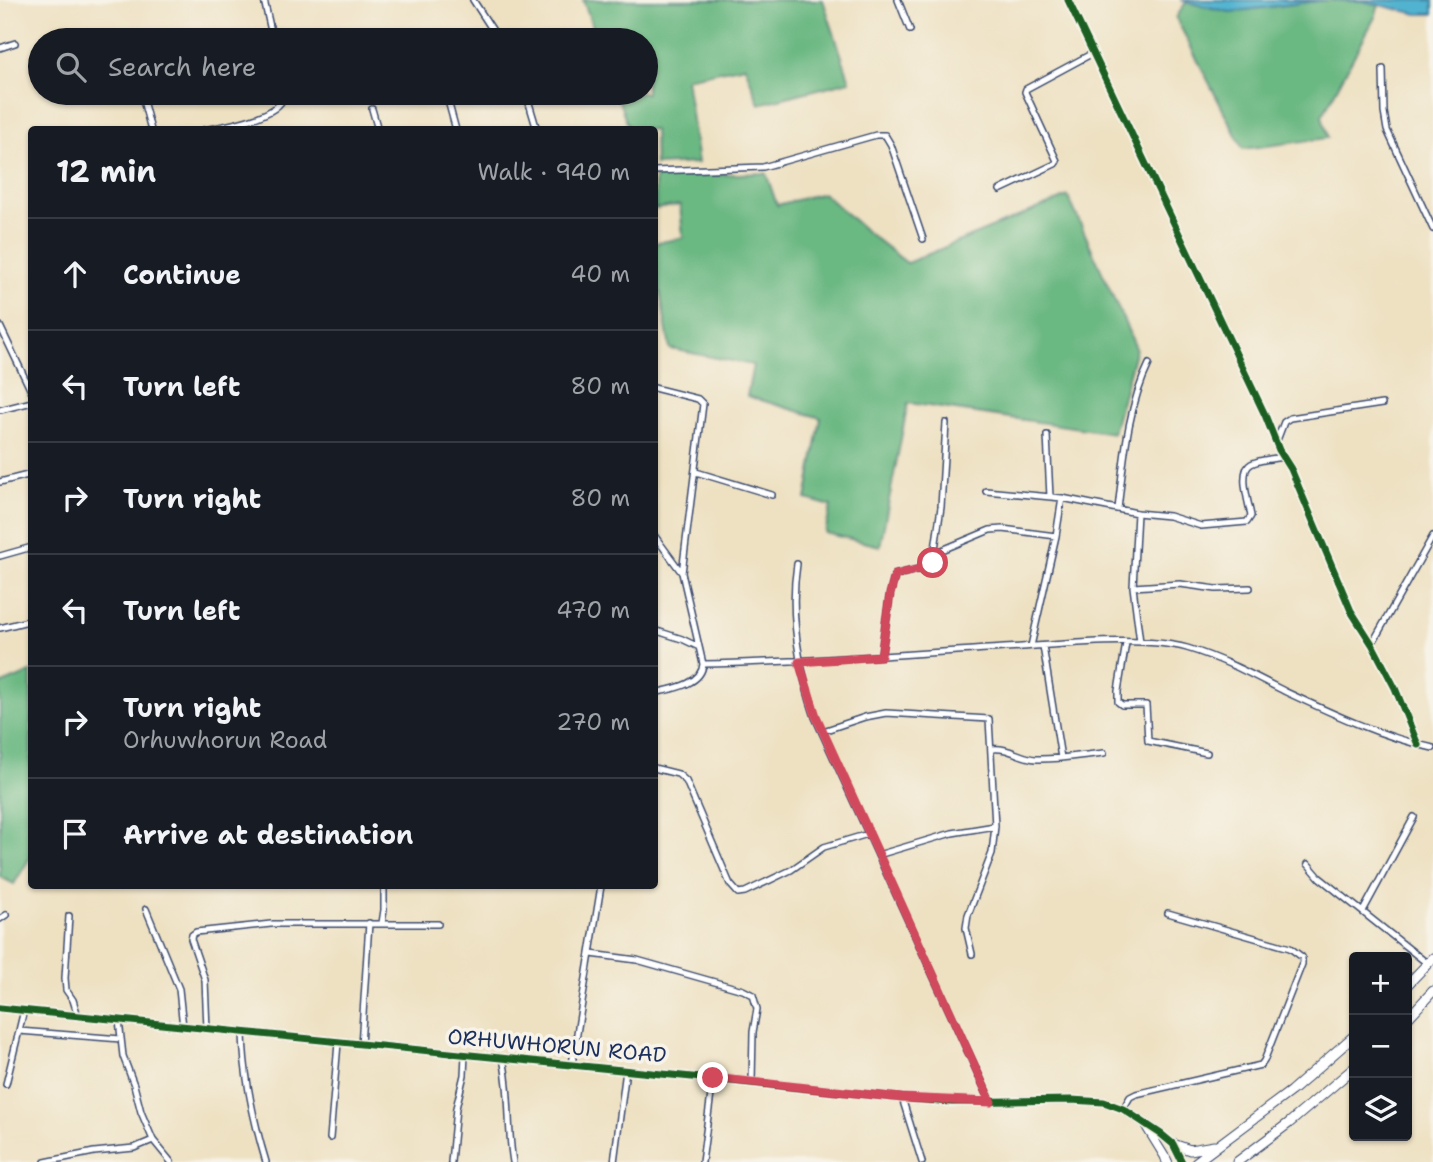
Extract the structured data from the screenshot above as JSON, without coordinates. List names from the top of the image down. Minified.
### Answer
{"streets":{"street":["ORHUWHORUN ROAD"]},"page":{"search":"Search here","heading":["12 min","Walk · 940 m"],"list":[["Continue","40 m"],["Turn left","80 m"],["Turn right","80 m"],["Turn left","470 m"],["Turn right","Orhuwhorun Road","270 m"],"Arrive at destination"],"map_buttons":["+","−"]}}
